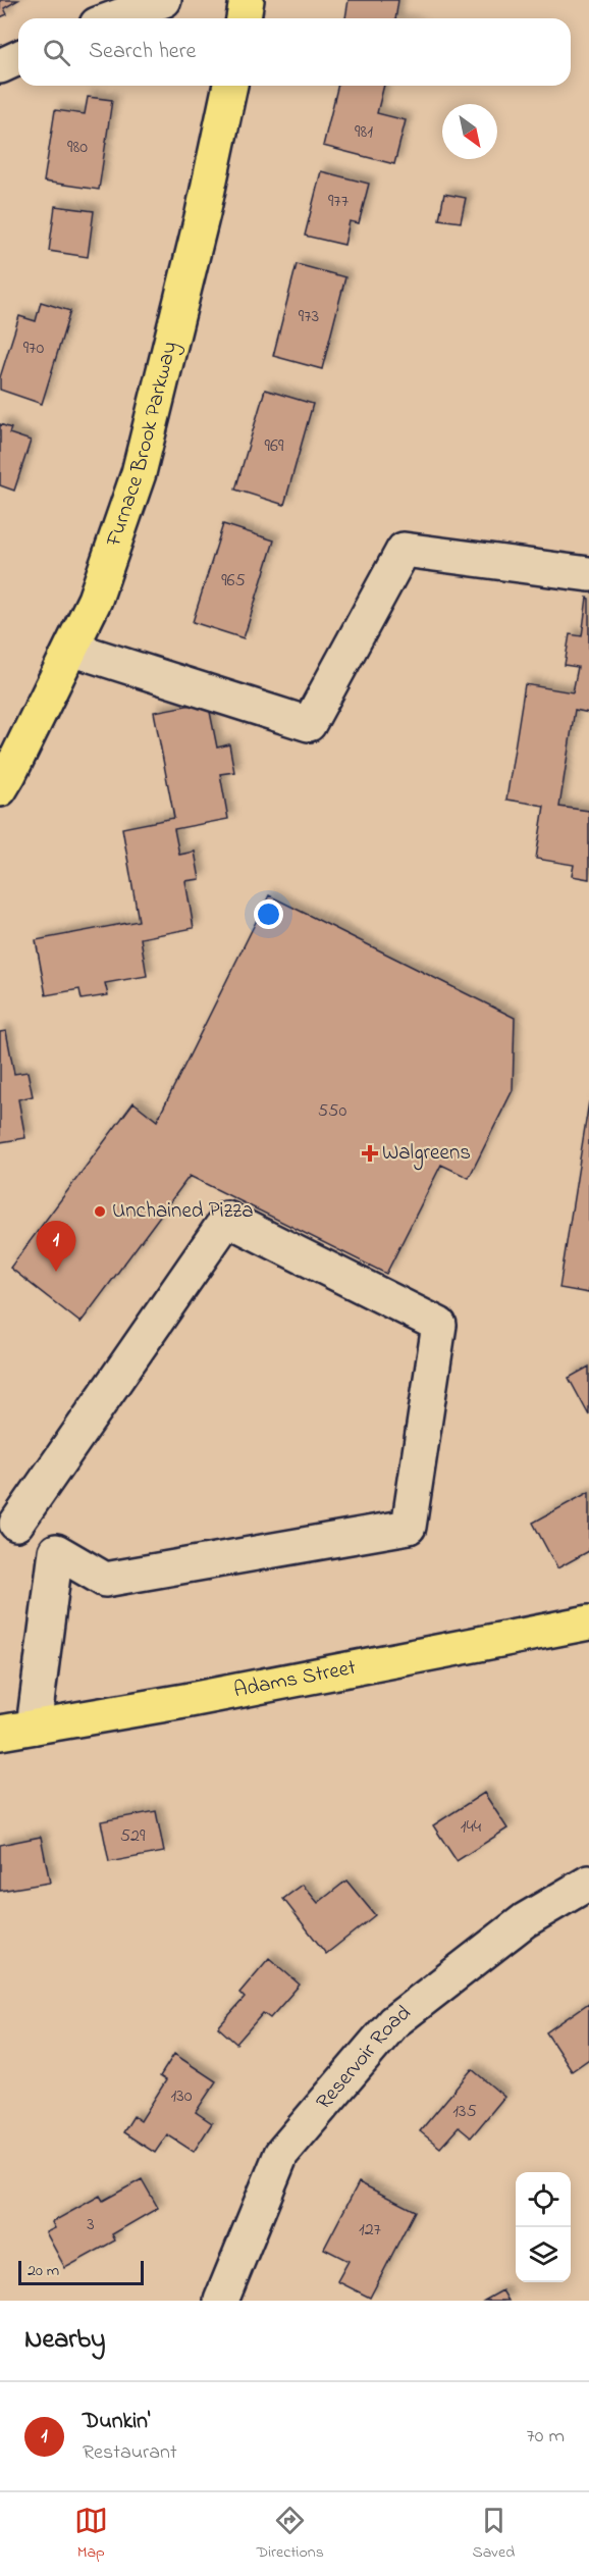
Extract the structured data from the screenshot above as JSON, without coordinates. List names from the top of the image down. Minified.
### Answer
{"streets":{"main road":["Furnace Brook Parkway","Adams Street"],"street":["Reservoir Road"]},"places":{"health":["Walgreens"],"other":["Unchained Pizza"]},"house_numbers":["981","980","977","973","970","969","965","550","144","529","130","135","3","127"],"scale_bar":"20 m","north":"bottom right","page":{"search":"Search here","pins":"1","scale":"20 m","heading":"Nearby","list":[{"mark":"1","name":"Dunkin'","note":"Restaurant","value":"70 m"}],"nav":["Map","Directions","Saved"]}}
